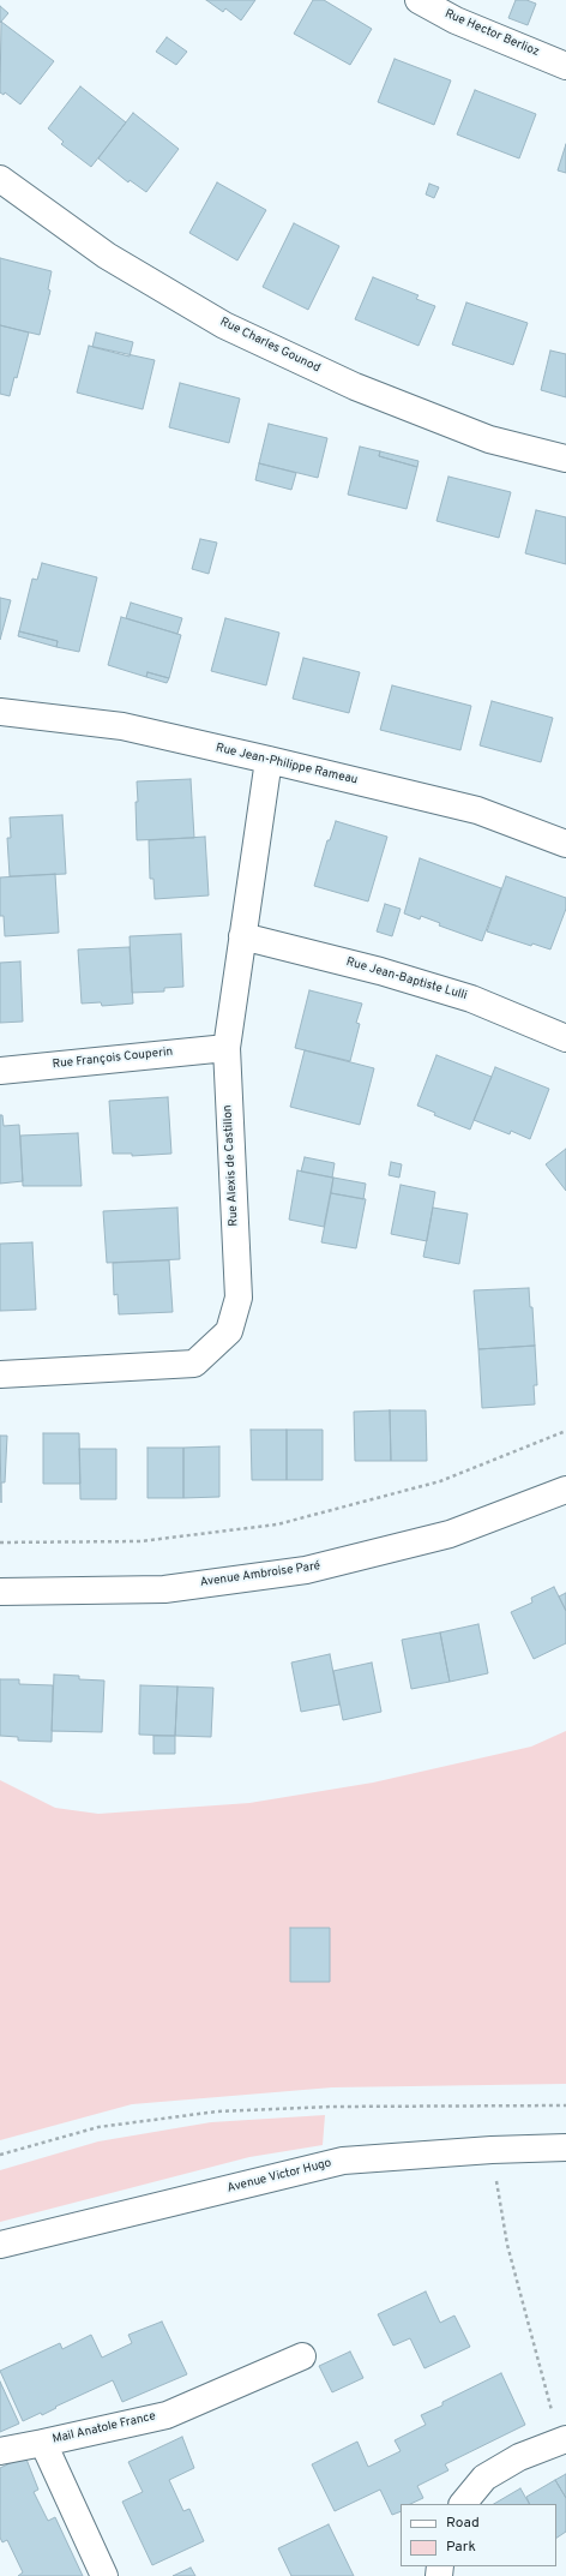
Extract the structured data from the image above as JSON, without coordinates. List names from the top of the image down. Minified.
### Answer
{"streets":{"street":["Rue Hector Berlioz","Rue Charles Gounod","Rue Jean-Philippe Rameau","Rue Jean-Baptiste Lulli","Rue François Couperin","Rue Alexis de Castillon","Avenue Ambroise Paré","Avenue Victor Hugo","Mail Anatole France"]},"crossings":[["Rue Jean-Philippe Rameau","Rue Alexis de Castillon"],["Rue Jean-Baptiste Lulli","Rue Alexis de Castillon"],["Rue François Couperin","Rue Alexis de Castillon"]],"legend":["Road","Park"]}
